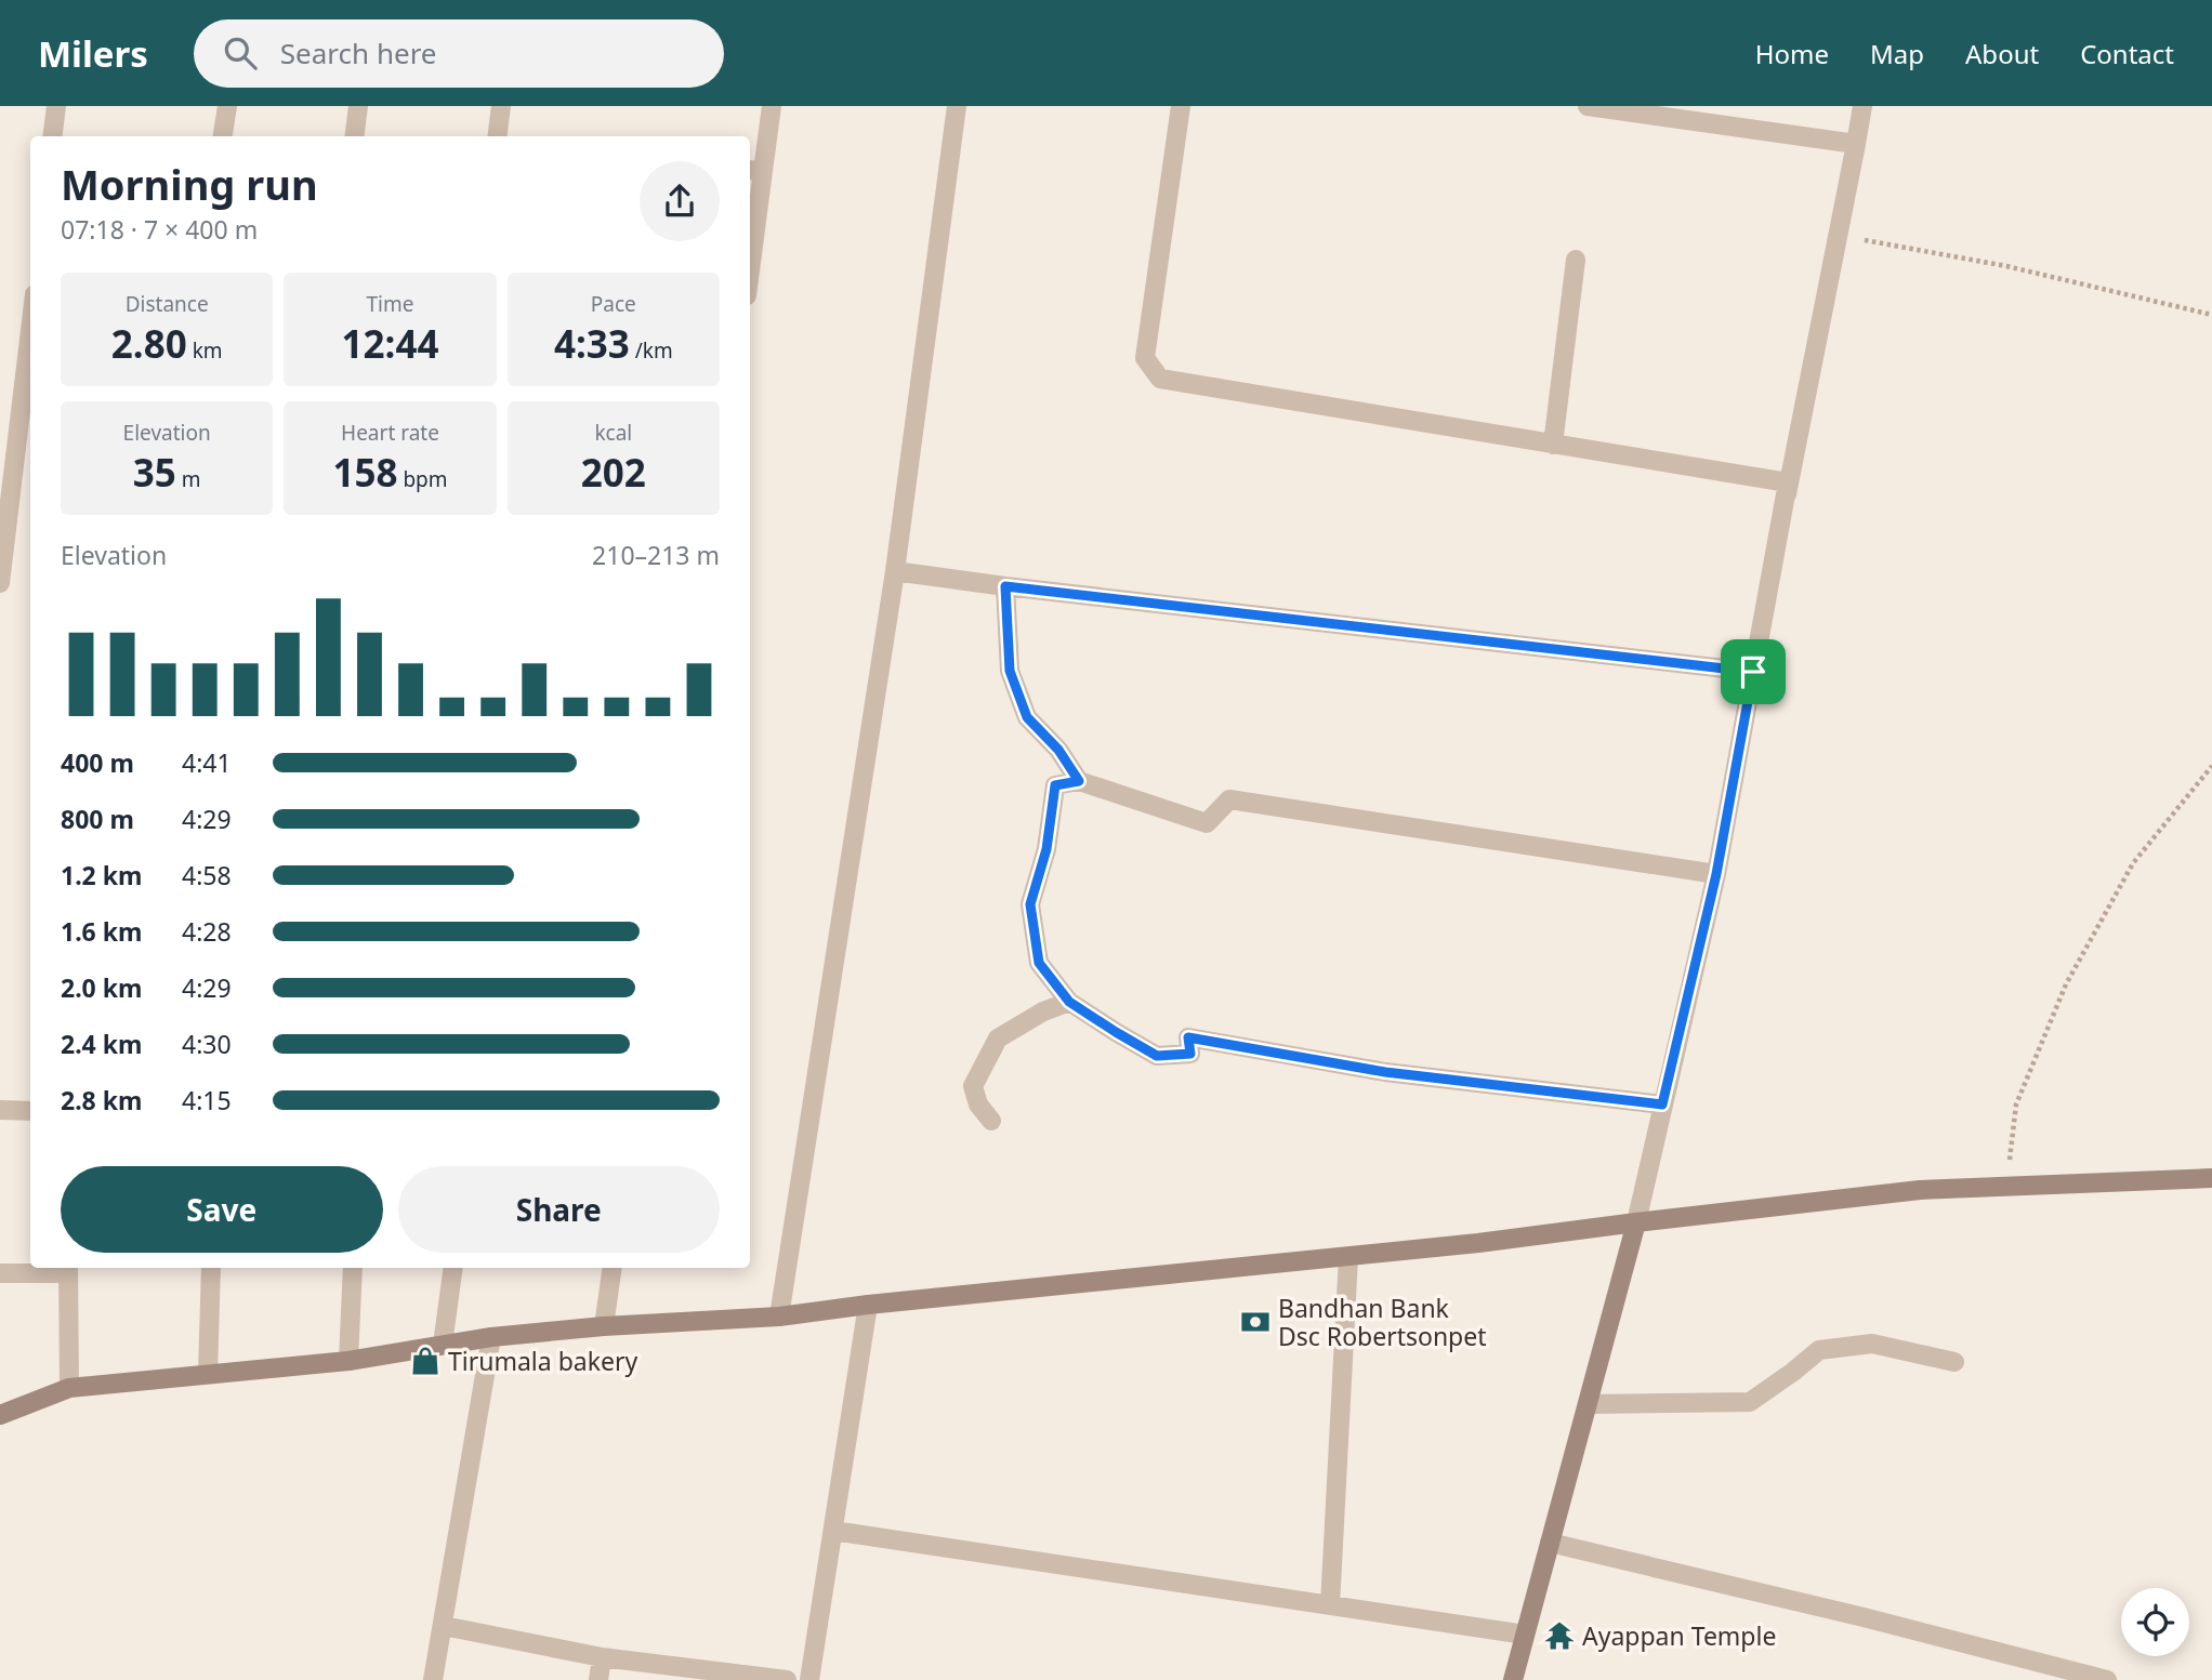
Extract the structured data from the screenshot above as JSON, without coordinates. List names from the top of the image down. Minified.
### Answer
{"places":{"bank":["Bandhan Bank Dsc Robertsonpet"],"shop":["Tirumala bakery"],"temple":["Ayappan Temple"]},"page":{"header":"Milers","search":"Search here","nav":["Home","Map","About","Contact"],"heading":["Morning run","07:18 · 7 × 400 m"],"stats":[["Distance","2.80 km"],["Time","12:44"],["Pace","4:33 /km"],["Elevation","35 m"],["Heart rate","158 bpm"],["kcal","202"]],"chart":["Elevation","210–213 m"],"list":[{"name":"400 m","note":"4:41"},{"name":"800 m","note":"4:29"},{"name":"1.2 km","note":"4:58"},{"name":"1.6 km","note":"4:28"},{"name":"2.0 km","note":"4:29"},{"name":"2.4 km","note":"4:30"},{"name":"2.8 km","note":"4:15"}],"buttons":["Save","Share"]}}
